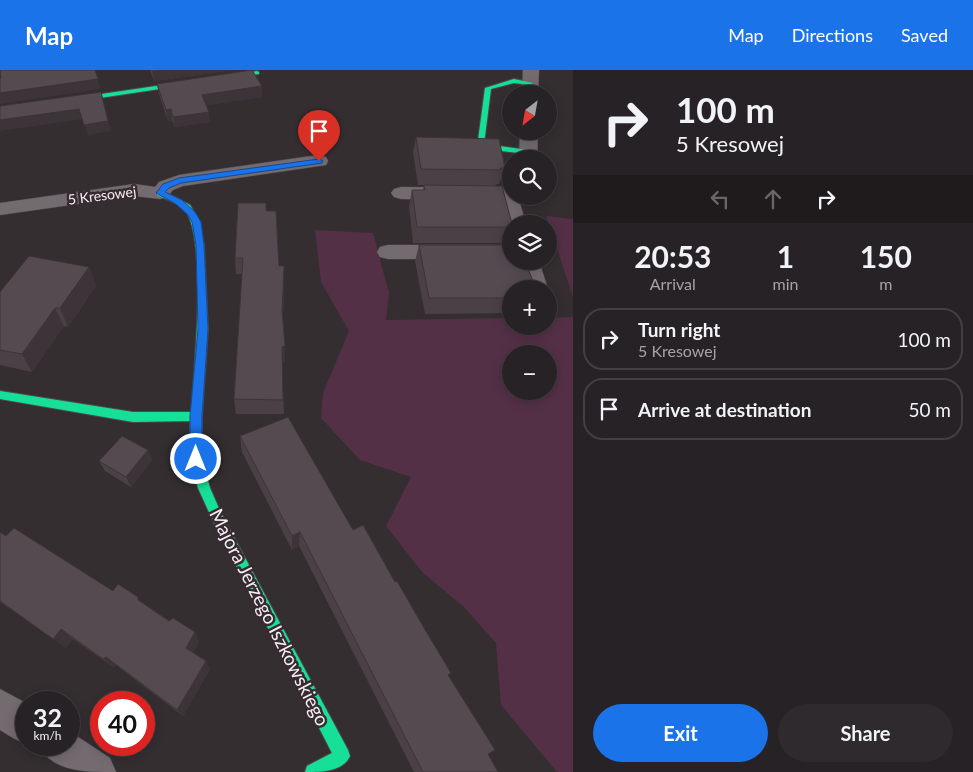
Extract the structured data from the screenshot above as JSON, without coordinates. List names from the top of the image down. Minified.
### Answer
{"streets":{"street":["5 Kresowej","Majora Jerzego Iszkowskiego"]},"crossings":[["5 Kresowej","Majora Jerzego Iszkowskiego"]],"north":"bottom left","page":{"header":"Map","nav":["Map","Directions","Saved"],"turn":["100 m","5 Kresowej"],"map_buttons":["+","−"],"eta":["20:53","Arrival","1","min","150","m"],"list":[{"name":"Turn right","note":"5 Kresowej","value":"100 m"},{"name":"Arrive at destination","value":"50 m"}],"speed":"32 km/h","limit":"40","buttons":["Exit","Share"]}}
